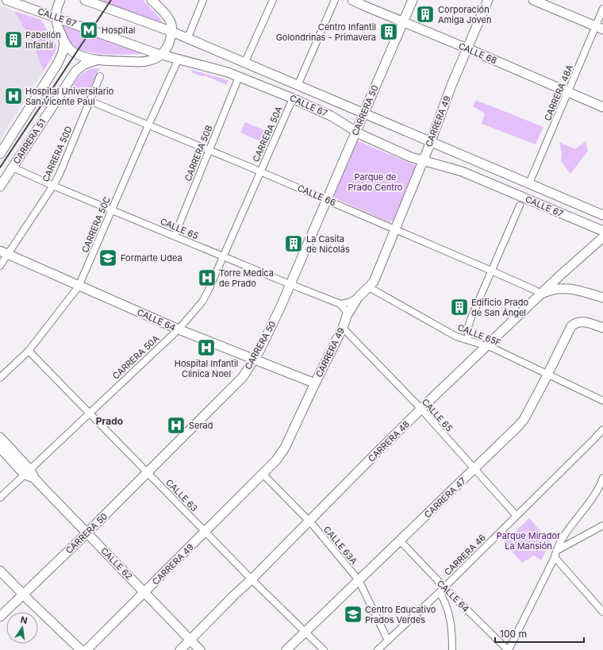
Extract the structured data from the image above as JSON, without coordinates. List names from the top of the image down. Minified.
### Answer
{"streets":{"main road":["CALLE 67","CALLE 68","CARRERA 50","CARRERA 49","CARRERA 51","CALLE 64","CARRERA 48","CARRERA 47","CALLE 62"],"street":["CARRERA 48A","CARRERA 50A","CARRERA 50B","CARRERA 50D","CALLE 66","CARRERA 50C","CALLE 65","CALLE 65F","CALLE 63","CALLE 63A","CARRERA 46"]},"crossings":[["CALLE 67","CARRERA 48A"],["CALLE 67","CARRERA 50"],["CALLE 67","CARRERA 49"],["CALLE 67","CARRERA 50A"],["CALLE 67","CARRERA 50B"],["CALLE 67","CARRERA 50C"],["CALLE 68","CARRERA 48A"],["CALLE 68","CARRERA 50"],["CALLE 68","CARRERA 49"],["CARRERA 50","CALLE 66"],["CARRERA 50","CALLE 65"],["CARRERA 50","CALLE 64"],["CARRERA 50","CALLE 63"],["CARRERA 50","CALLE 62"],["CARRERA 49","CALLE 66"],["CARRERA 49","CALLE 65"],["CARRERA 49","CALLE 64"],["CARRERA 49","CALLE 65F"],["CARRERA 49","CALLE 63"],["CARRERA 49","CALLE 63A"],["CARRERA 49","CALLE 62"],["CARRERA 50A","CALLE 66"],["CARRERA 50A","CALLE 65"],["CARRERA 50A","CALLE 64"],["CARRERA 50A","CALLE 63"],["CARRERA 50A","CALLE 62"],["CARRERA 51","CALLE 65"],["CARRERA 50B","CALLE 66"],["CARRERA 50B","CALLE 65"],["CARRERA 50D","CALLE 66"],["CARRERA 50D","CALLE 65"],["CARRERA 50D","CALLE 64"],["CALLE 66","CARRERA 50C"],["CALLE 66","CARRERA 48"],["CARRERA 50C","CALLE 65"],["CARRERA 50C","CALLE 64"],["CARRERA 50C","CALLE 63"],["CALLE 65","CARRERA 48"],["CALLE 65","CARRERA 47"],["CALLE 65","CARRERA 46"],["CALLE 64","CARRERA 47"],["CALLE 64","CARRERA 46"],["CALLE 65F","CARRERA 48"],["CALLE 65F","CARRERA 47"],["CARRERA 48","CALLE 63"],["CARRERA 48","CALLE 63A"],["CARRERA 48","CALLE 62"],["CALLE 63","CARRERA 47"],["CARRERA 47","CALLE 63A"],["CALLE 63A","CARRERA 46"]],"districts":["Prado"],"parks":["Parque de Prado Centro","Parque Mirador La Mansión"],"places":{"building":["Corporación Amiga Joven","Centro Infantil Golondrinas - Primavera","Pabellón Infantil","La Casita de Nicolás","Edificio Prado de San Ángel"],"metro station":["Hospital"],"hospital":["Hospital Universitario San Vicente Paul","Torre Medica de Prado","Hospital Infantil Clinica Noel","Serad"],"school or university":["Formarte Udea","Centro Educativo Prados Verdes"]},"scale_bar":"100 m","north":"top"}
